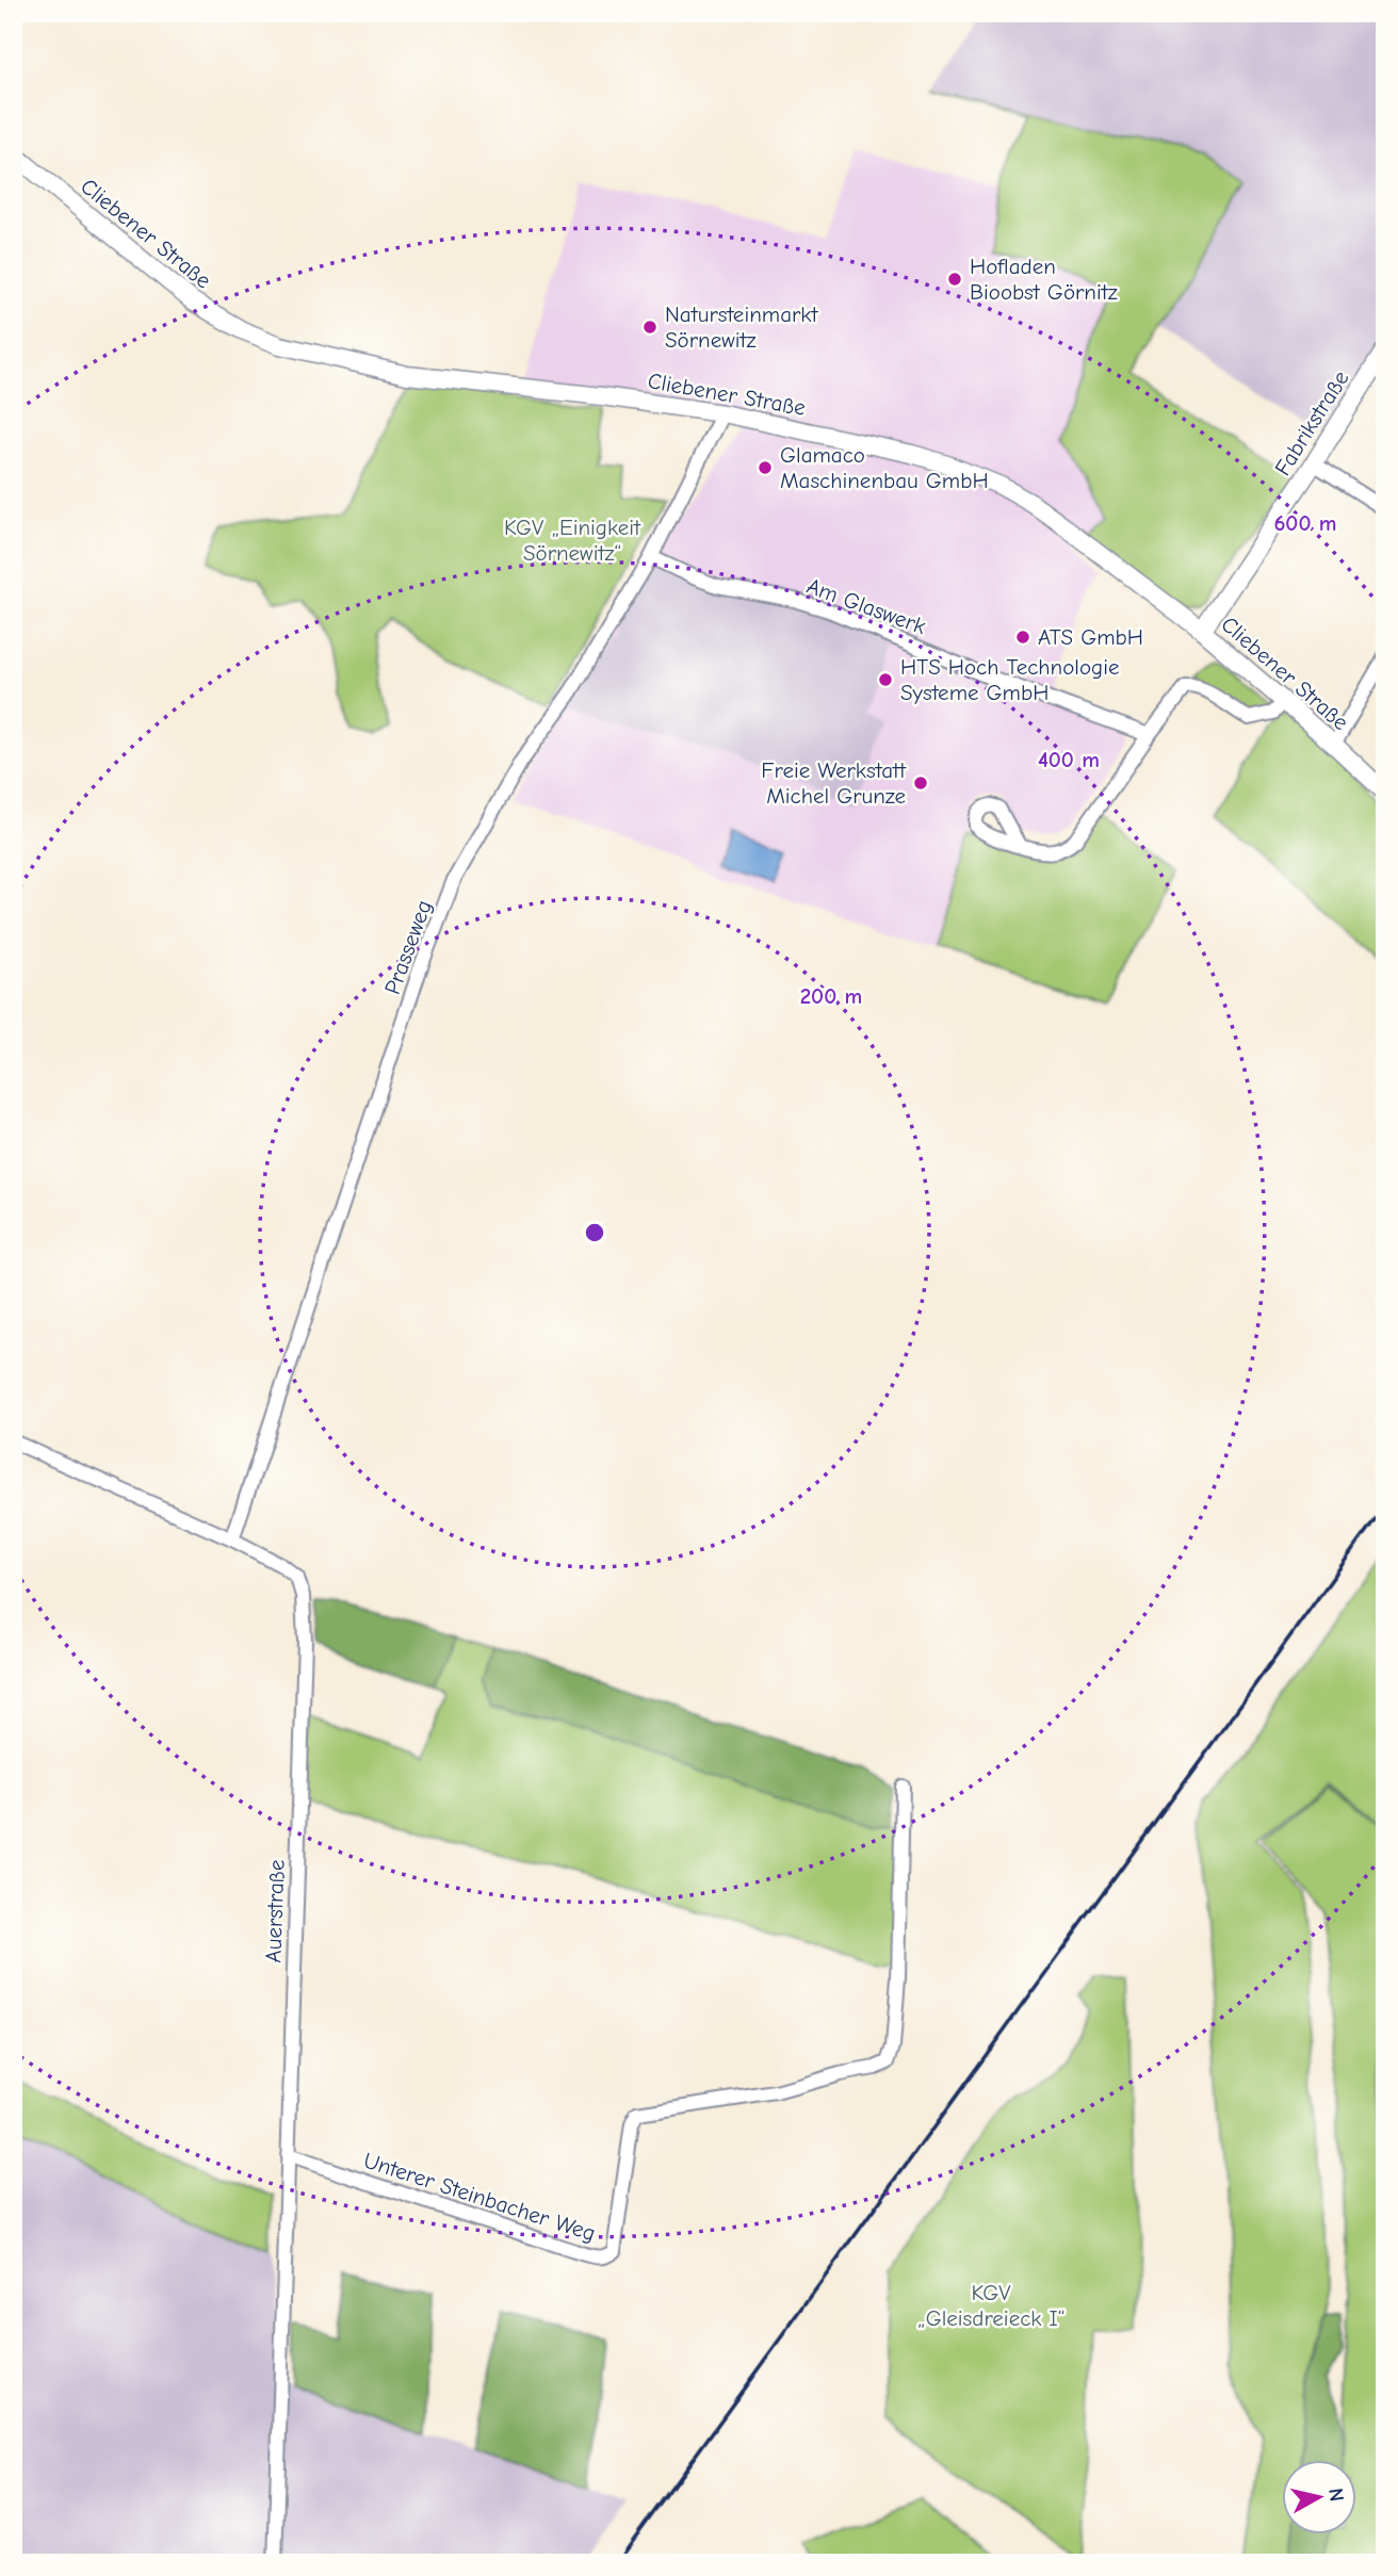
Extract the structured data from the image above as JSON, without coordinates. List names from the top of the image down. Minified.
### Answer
{"streets":{"street":["Cliebener Straße","Fabrikstraße","Am Glaswerk","Prasseweg","Auerstraße","Unterer Steinbacher Weg"]},"crossings":[["Cliebener Straße","Fabrikstraße"],["Cliebener Straße","Prasseweg"],["Am Glaswerk","Prasseweg"],["Prasseweg","Auerstraße"],["Auerstraße","Unterer Steinbacher Weg"]],"parks":["KGV „Einigkeit Sörnewitz“","KGV „Gleisdreieck I“"],"places":["Hofladen Bioobst Görnitz","Natursteinmarkt Sörnewitz","Glamaco Maschinenbau GmbH","ATS GmbH","HTS Hoch Technologie Systeme GmbH","Freie Werkstatt Michel Grunze"],"north":"right","rings":["600 m","400 m","200 m"]}
